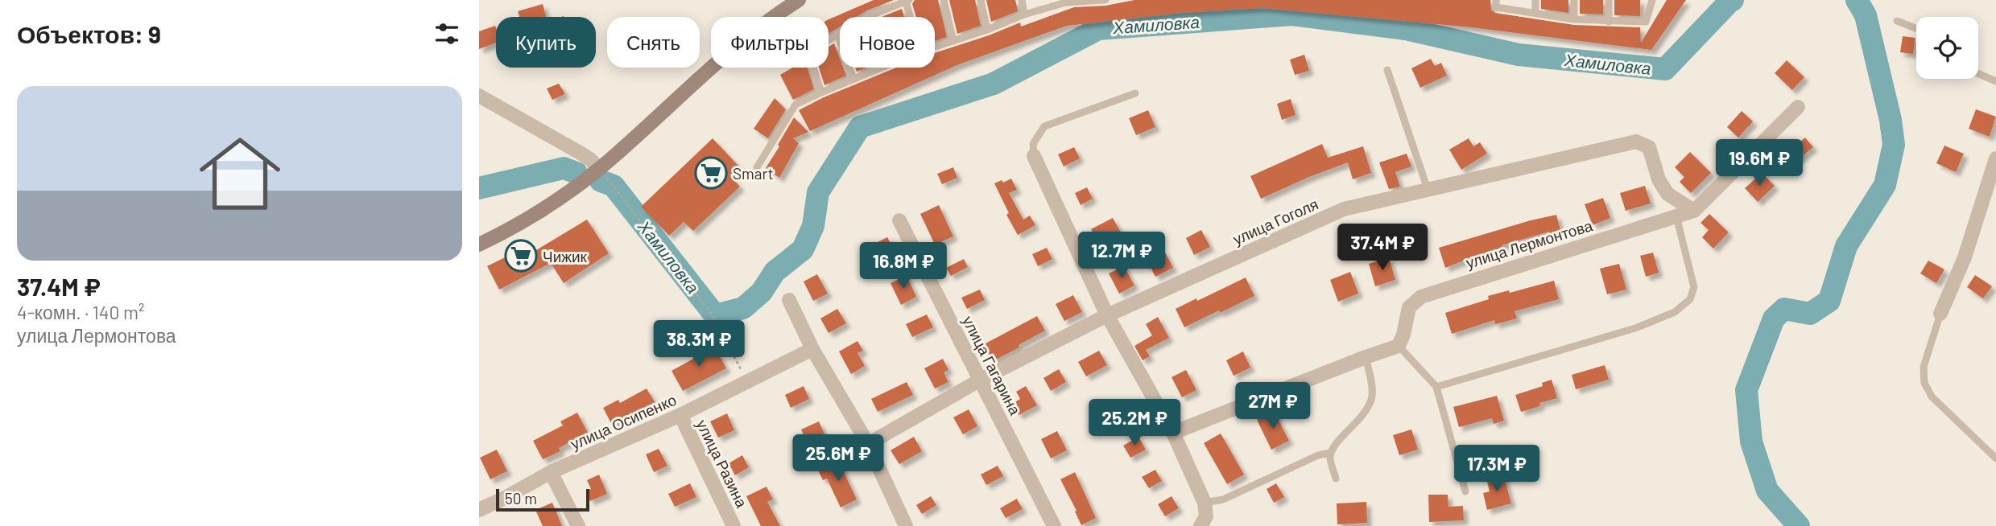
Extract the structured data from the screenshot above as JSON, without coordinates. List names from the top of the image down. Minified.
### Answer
{"streets":{"street":["улица Гоголя","улица Лермонтова","улица Гагарина","улица Осипенко","улица Разина"]},"crossings":[["улица Гоголя","улица Лермонтова"],["улица Гоголя","улица Гагарина"],["улица Осипенко","улица Разина"]],"water":["Хамиловка"],"places":{"supermarket":["Smart","Чижик"]},"scale_bar":"50 m","page":{"heading":"Объектов: 9","chip":["Купить","Снять","Фильтры","Новое"],"list":[{"name":"37.4M ₽","note":"4-комн. · 140 m² · улица Лермонтова"}],"price":["19.6M ₽","37.4M ₽","12.7M ₽","16.8M ₽","38.3M ₽","27M ₽","25.2M ₽","25.6M ₽","17.3M ₽"],"scale":"50 m"}}
